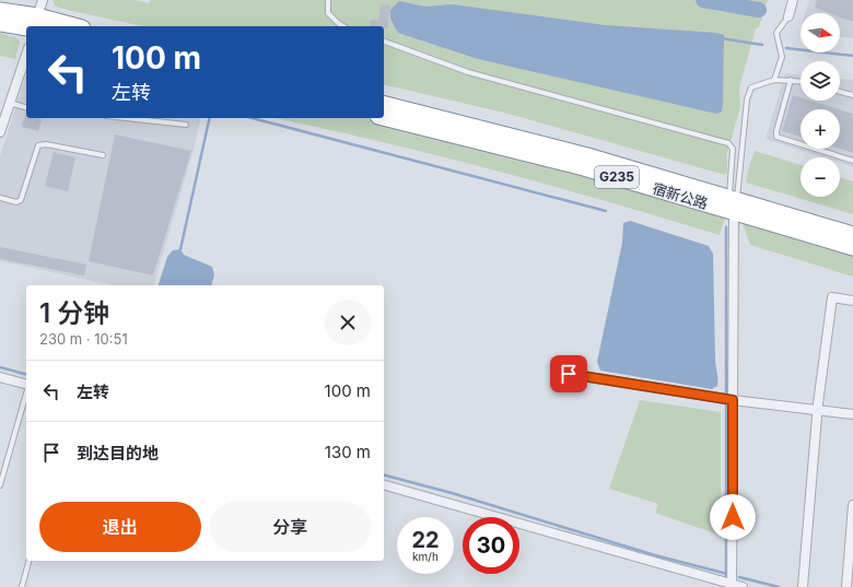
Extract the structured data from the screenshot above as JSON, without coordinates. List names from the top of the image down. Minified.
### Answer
{"streets":{"highway":["G235","宿新公路"]},"north":"right","page":{"map_buttons":["+","−"],"turn":["100 m","左转"],"heading":["1 分钟","230 m · 10:51"],"list":[{"name":"左转","value":"100 m"},{"name":"到达目的地","value":"130 m"}],"buttons":["退出","分享"],"speed":"22 km/h","limit":"30"}}
